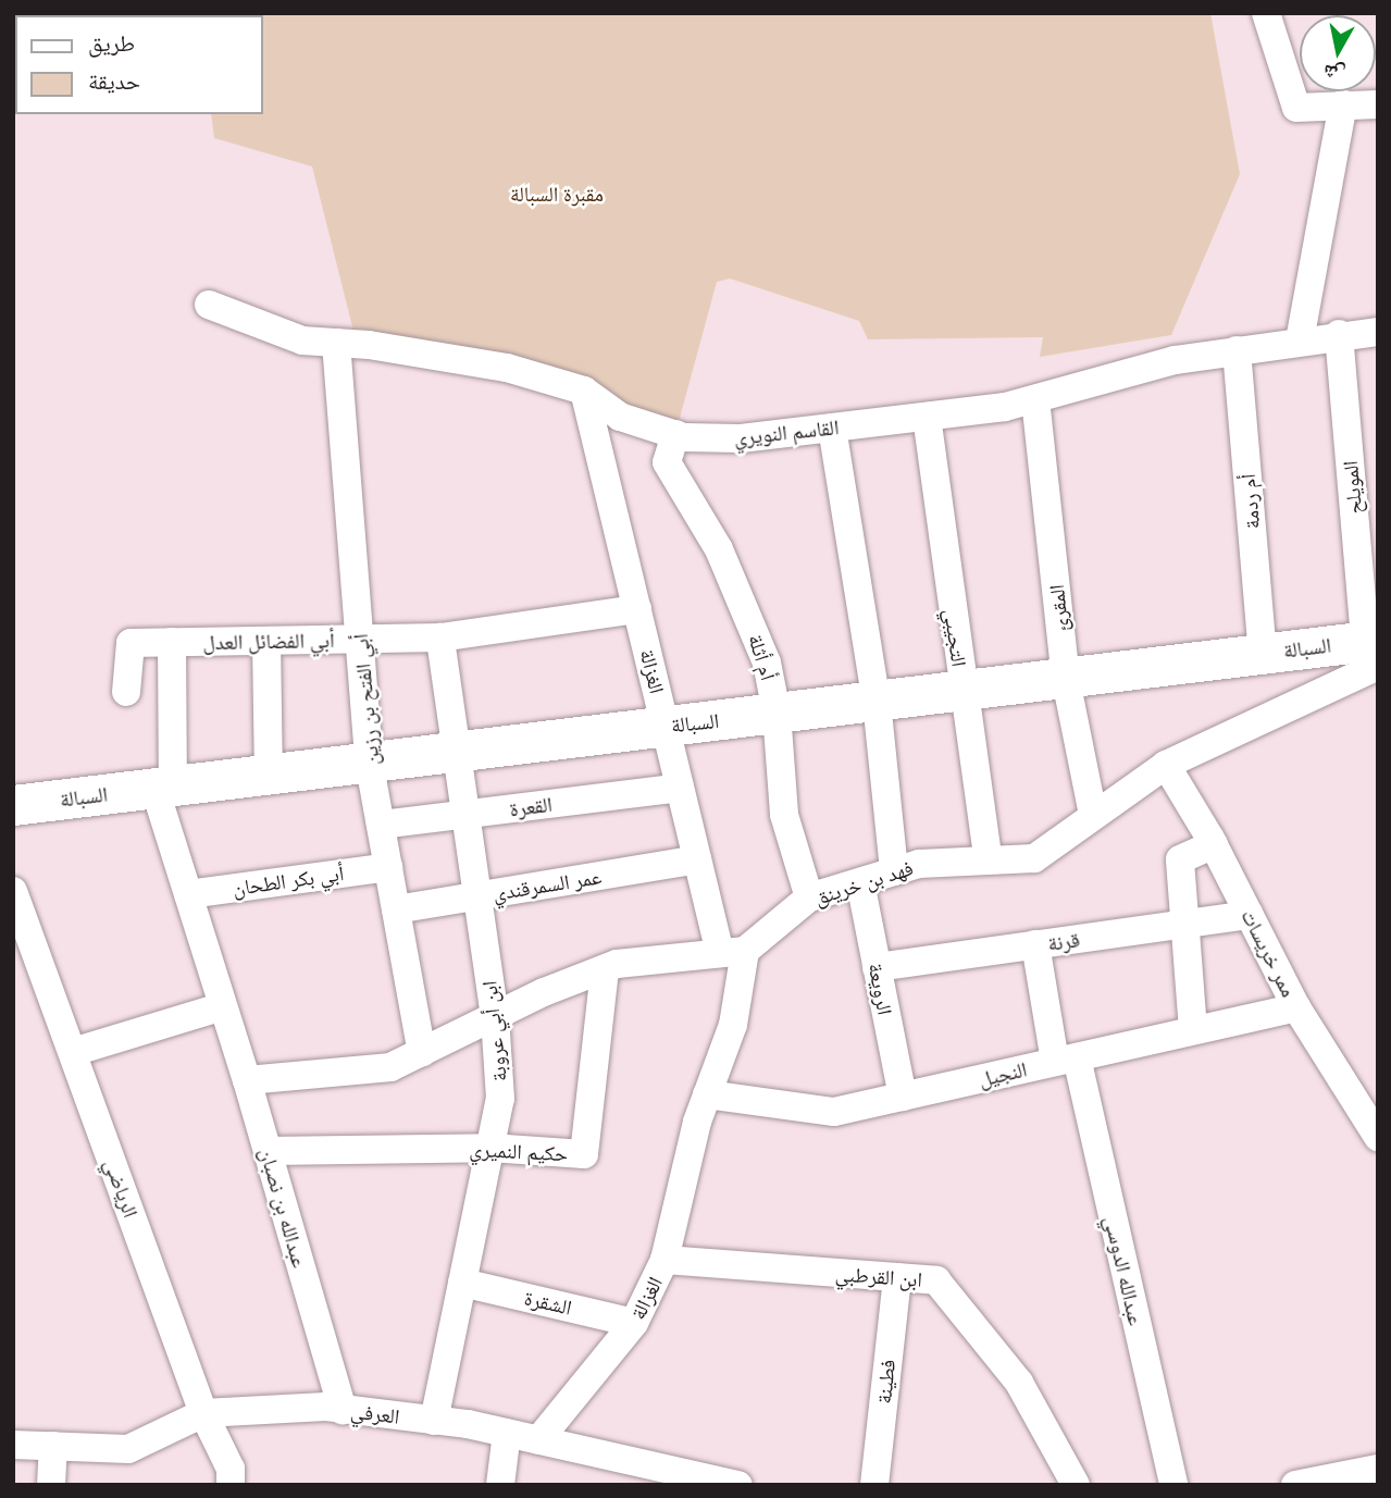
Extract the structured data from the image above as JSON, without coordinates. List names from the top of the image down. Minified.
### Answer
{"streets":{"main road":["السبالة"],"street":["القاسم النويري","المويلح","أم ردمة","المقرئ","التجيبي","أبي الفضائل العدل","أم أثلة","الغزالة","أبي الفتح بن رزين","القعرة","أبي بكر الطحان","فهد بن خرينق","عمر السمرقندي","قرنة","ممر خريسات","الرويعة","ابن أبي عروبة","النجيل","حكيم النميري","الرياضي","عبدالله بن نصبان","عبدالله الدوسي","ابن القرطبي","الشقرة","فطينة","العرفي"]},"crossings":[["القاسم النويري","المويلح"],["القاسم النويري","أم ردمة"],["القاسم النويري","المقرئ"],["القاسم النويري","التجيبي"],["القاسم النويري","أم أثلة"],["القاسم النويري","الغزالة"],["القاسم النويري","أبي الفتح بن رزين"],["المويلح","السبالة"],["المويلح","فهد بن خرينق"],["أم ردمة","السبالة"],["المقرئ","السبالة"],["المقرئ","فهد بن خرينق"],["التجيبي","السبالة"],["التجيبي","فهد بن خرينق"],["أبي الفضائل العدل","الغزالة"],["أبي الفضائل العدل","أبي الفتح بن رزين"],["أبي الفضائل العدل","ابن أبي عروبة"],["أبي الفضائل العدل","عبدالله بن نصبان"],["السبالة","أم أثلة"],["السبالة","الغزالة"],["السبالة","أبي الفتح بن رزين"],["السبالة","فهد بن خرينق"],["السبالة","ابن أبي عروبة"],["السبالة","عبدالله بن نصبان"],["أم أثلة","فهد بن خرينق"],["الغزالة","القعرة"],["الغزالة","فهد بن خرينق"],["الغزالة","عمر السمرقندي"],["الغزالة","النجيل"],["الغزالة","ابن القرطبي"],["الغزالة","الشقرة"],["الغزالة","العرفي"],["أبي الفتح بن رزين","القعرة"],["أبي الفتح بن رزين","أبي بكر الطحان"],["أبي الفتح بن رزين","عمر السمرقندي"],["القعرة","ابن أبي عروبة"],["أبي بكر الطحان","عبدالله بن نصبان"],["فهد بن خرينق","ممر خريسات"],["فهد بن خرينق","الرويعة"],["عمر السمرقندي","ابن أبي عروبة"],["قرنة","ممر خريسات"],["قرنة","الرويعة"],["قرنة","عبدالله الدوسي"],["ممر خريسات","النجيل"],["الرويعة","النجيل"],["ابن أبي عروبة","حكيم النميري"],["ابن أبي عروبة","الشقرة"],["ابن أبي عروبة","العرفي"],["النجيل","عبدالله الدوسي"],["حكيم النميري","عبدالله بن نصبان"],["الرياضي","العرفي"],["عبدالله بن نصبان","العرفي"],["ابن القرطبي","فطينة"]],"parks":["مقبرة السبالة"],"legend":["طريق","حديقة"],"north":"bottom"}
